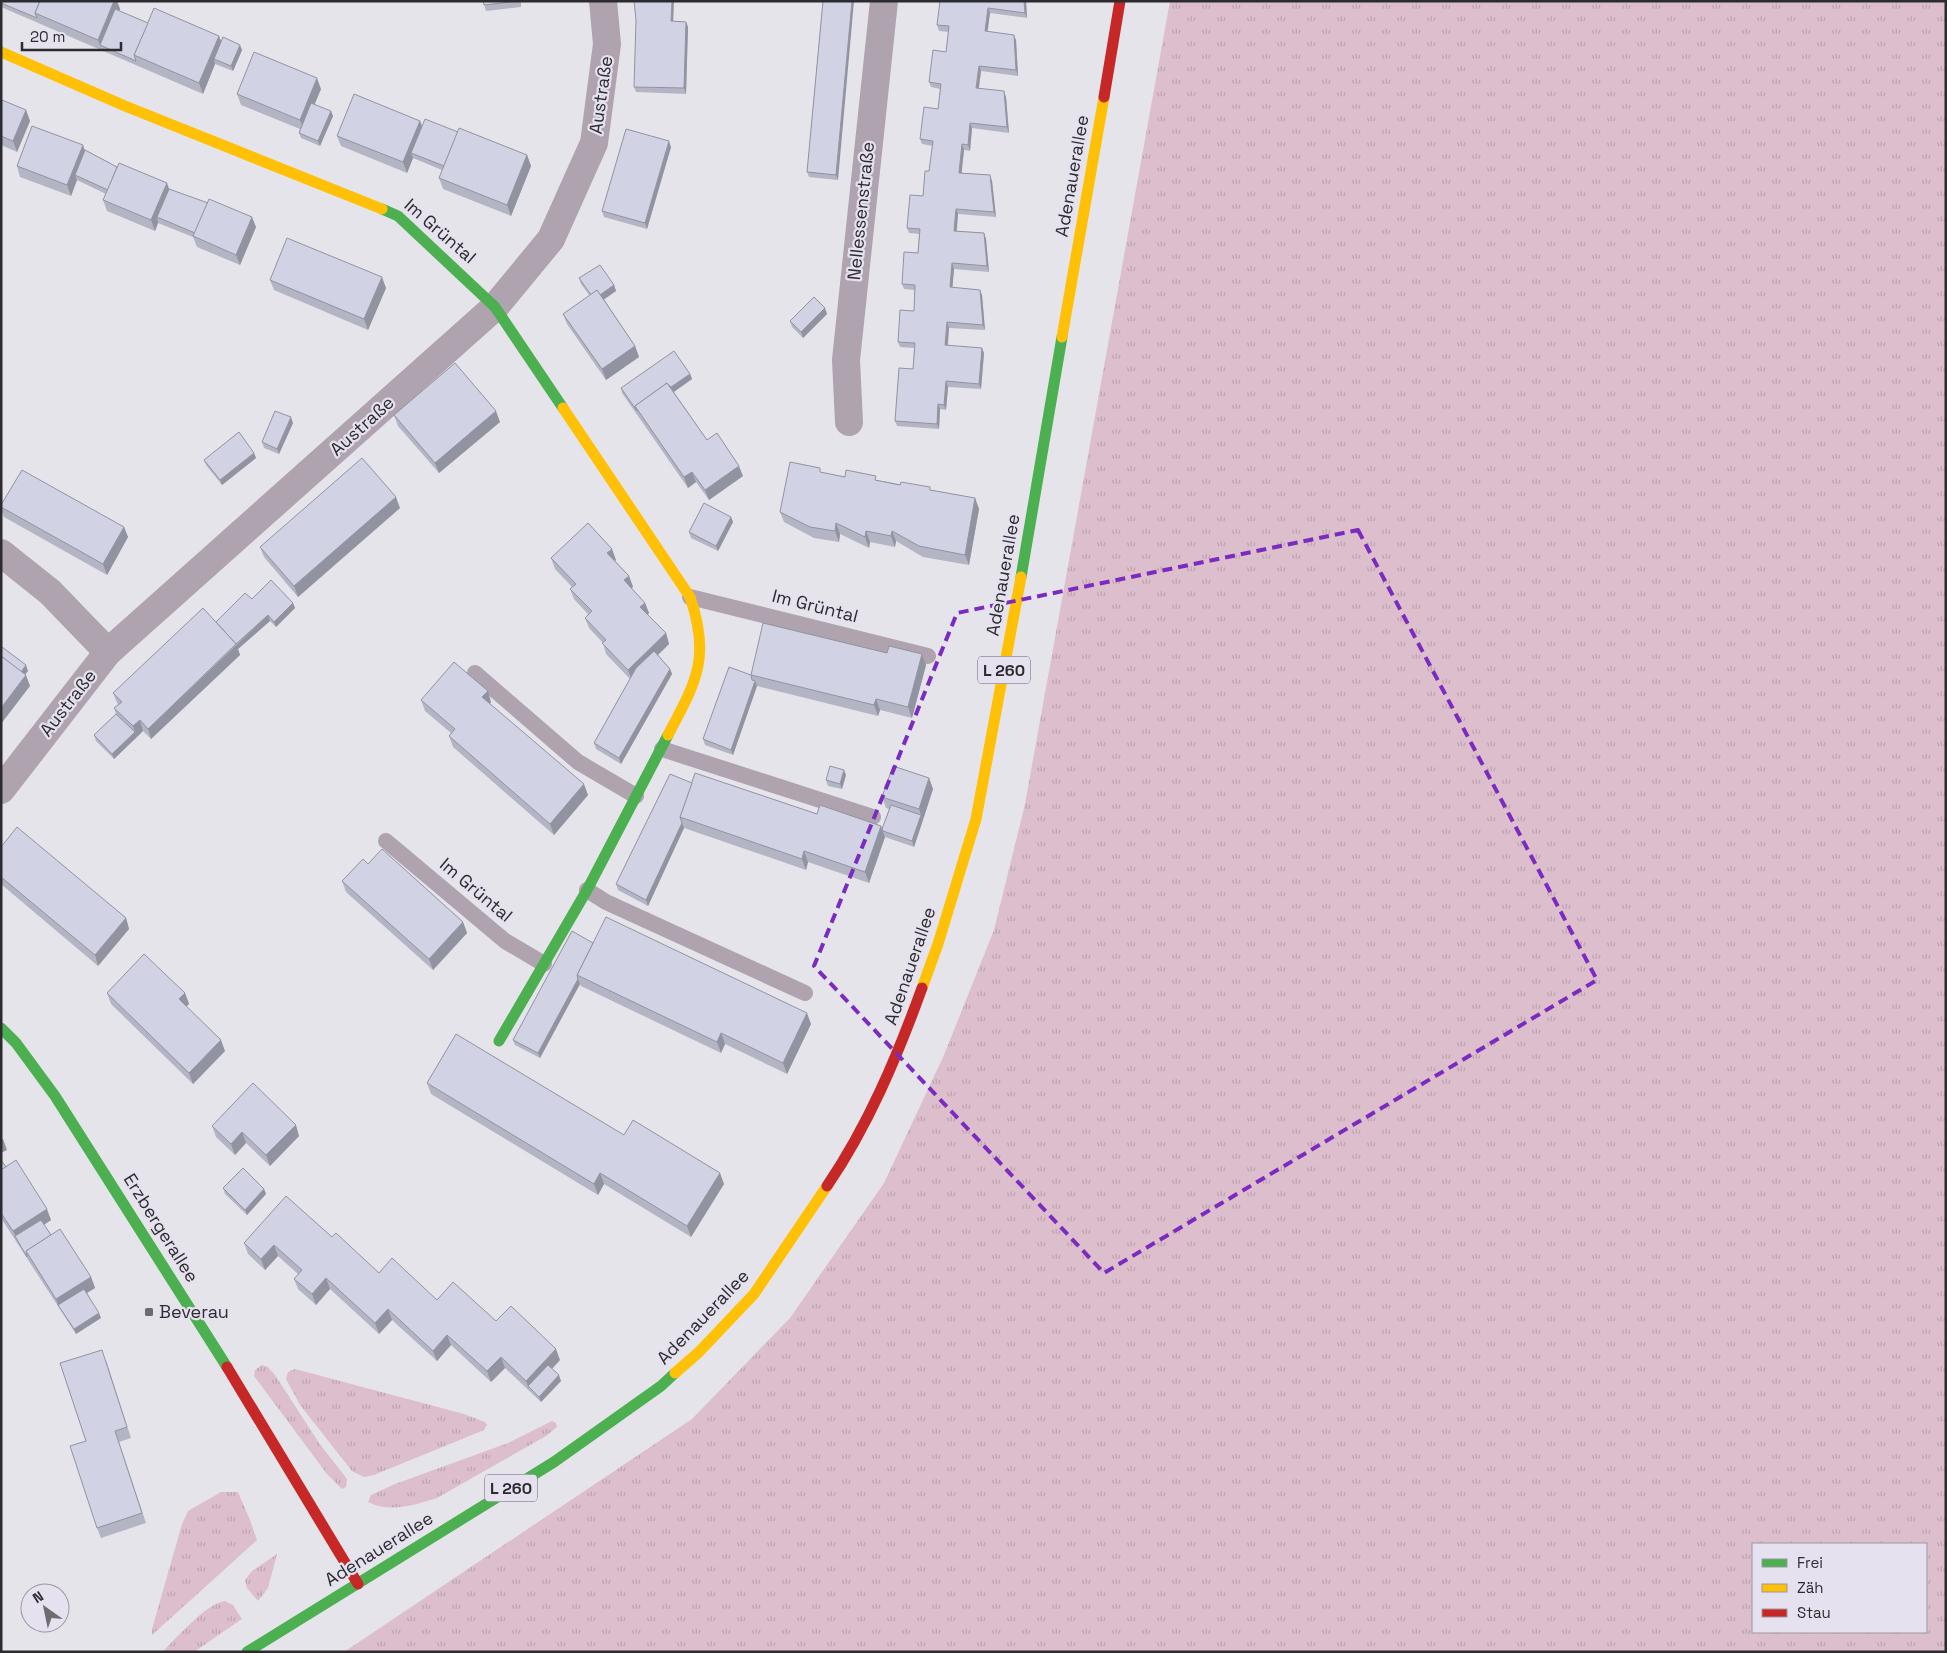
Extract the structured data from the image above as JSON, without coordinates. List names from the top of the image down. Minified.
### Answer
{"streets":{"street":["Austraße","Adenauerallee","Nellessenstraße","Im Grüntal","L 260","Erzbergerallee"]},"crossings":[["Austraße","Im Grüntal"],["Adenauerallee","Erzbergerallee"]],"places":{"transit":["Beverau"]},"legend":["Frei","Zäh","Stau"],"scale_bar":"20 m","north":"top left"}
